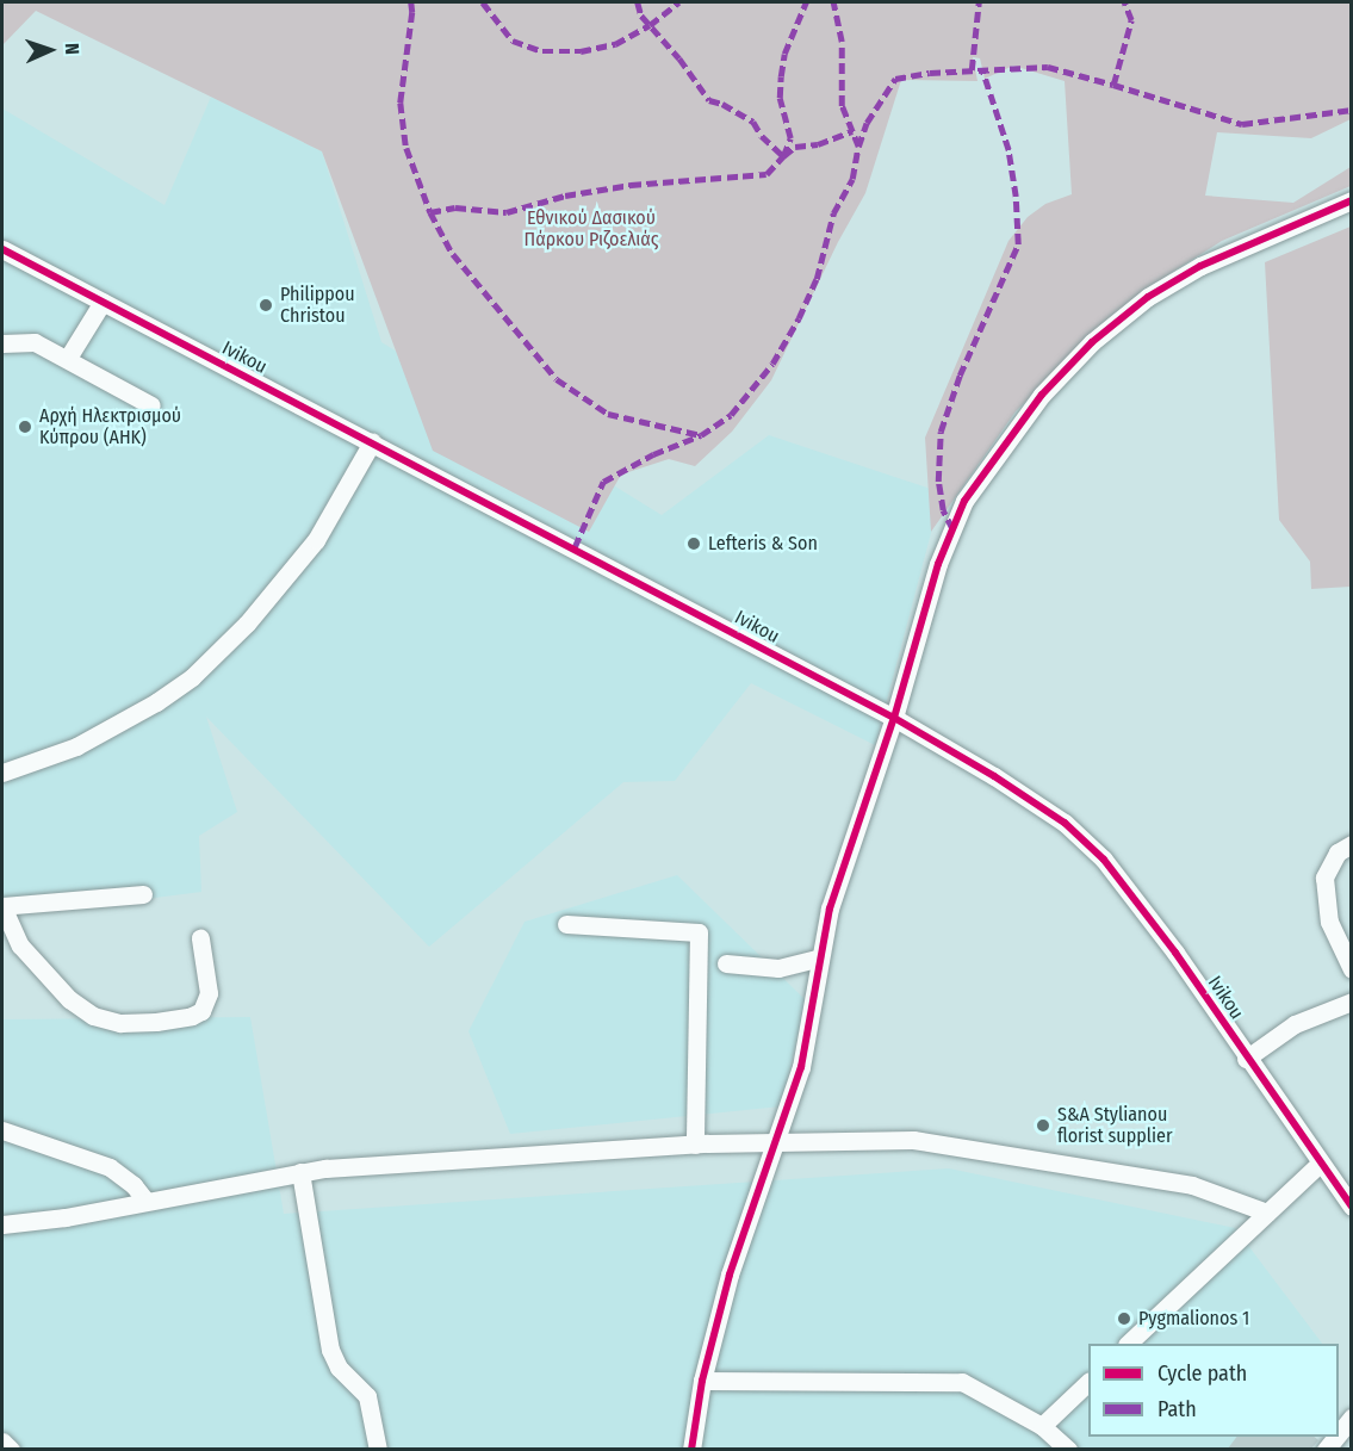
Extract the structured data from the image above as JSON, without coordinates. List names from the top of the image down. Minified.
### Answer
{"streets":{"street":["Ivikou"]},"parks":["Εθνικού Δασικού Πάρκου Ριζοελιάς"],"places":["Philippou Christou","Αρχή Ηλεκτρισμού Κύπρου (ΑΗΚ)","Lefteris & Son","S&A Stylianou florist supplier","Pygmalionos 1"],"legend":["Cycle path","Path"],"north":"right"}
